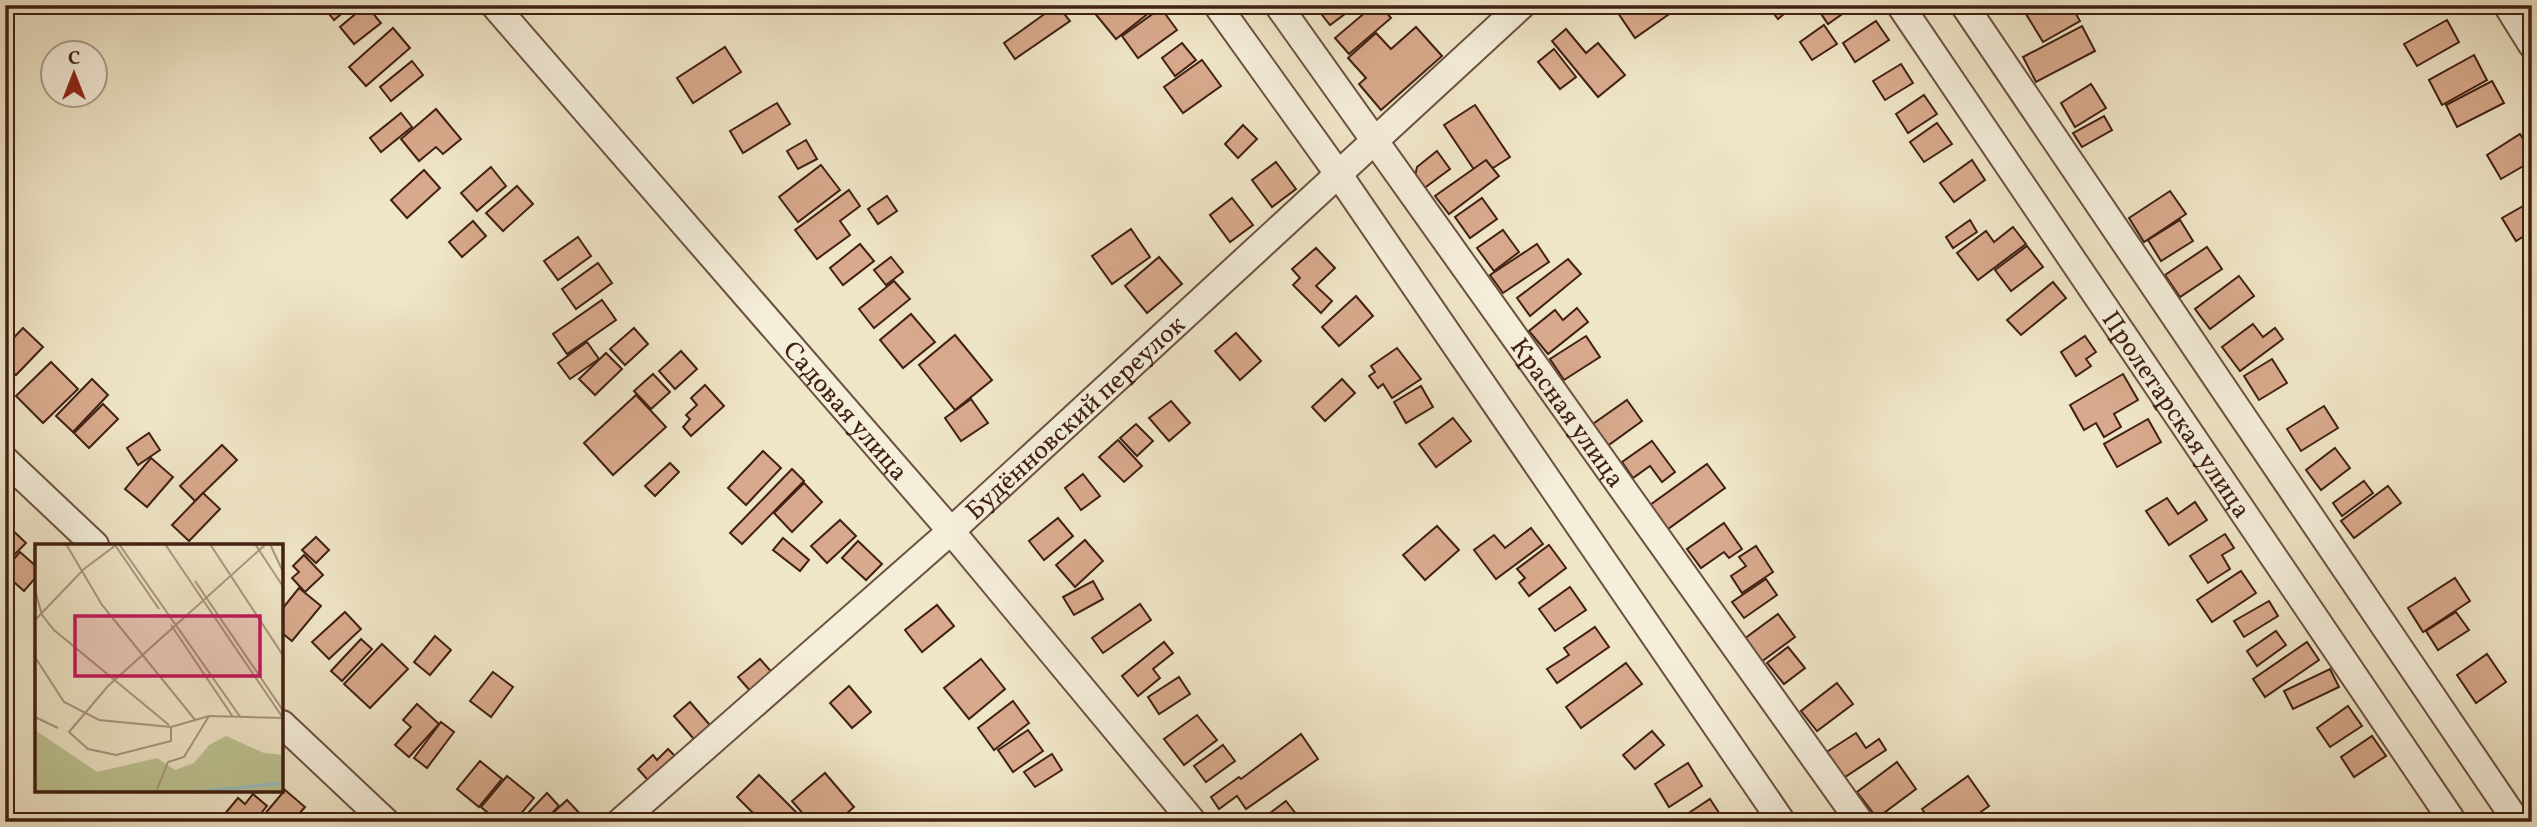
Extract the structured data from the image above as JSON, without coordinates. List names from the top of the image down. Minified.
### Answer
{"streets":{"street":["Садовая улица","Красная улица","Пролетарская улица","Будённовский переулок"]},"crossings":[["Садовая улица","Будённовский переулок"],["Красная улица","Будённовский переулок"]],"north":"top"}
